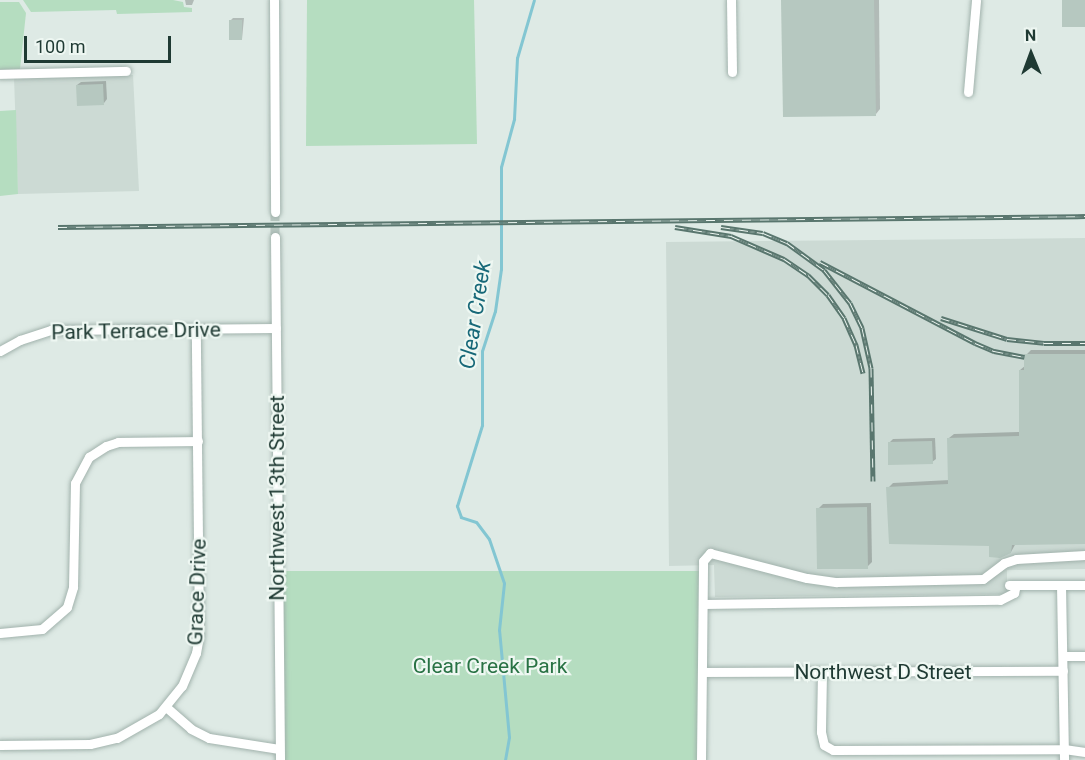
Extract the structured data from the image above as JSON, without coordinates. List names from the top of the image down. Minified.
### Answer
{"streets":{"street":["Park Terrace Drive","Northwest 13th Street","Grace Drive","Northwest D Street"]},"crossings":[["Park Terrace Drive","Northwest 13th Street"],["Park Terrace Drive","Grace Drive"]],"water":["Clear Creek"],"parks":["Clear Creek Park"],"scale_bar":"100 m","north":"top"}
